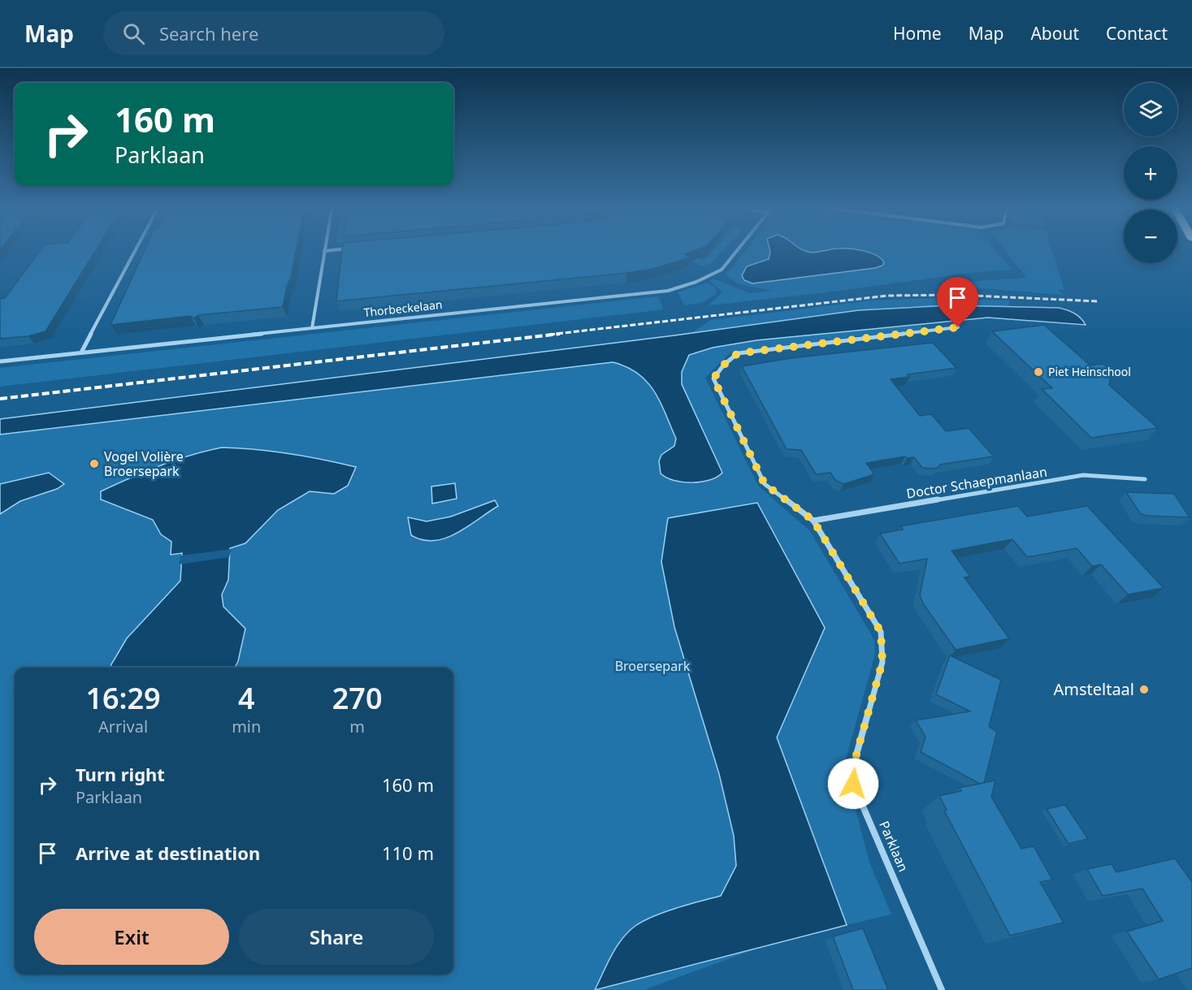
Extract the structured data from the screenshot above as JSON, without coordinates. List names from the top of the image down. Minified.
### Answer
{"streets":{"street":["Thorbeckelaan","Doctor Schaepmanlaan","Parklaan"]},"crossings":[["Doctor Schaepmanlaan","Parklaan"]],"parks":["Broersepark"],"places":["Piet Heinschool","Vogel Volière Broersepark","Amsteltaal"],"page":{"header":"Map","search":"Search here","nav":["Home","Map","About","Contact"],"map_buttons":["+","−"],"turn":["160 m","Parklaan"],"eta":["16:29","Arrival","4","min","270","m"],"list":[{"name":"Turn right","note":"Parklaan","value":"160 m"},{"name":"Arrive at destination","value":"110 m"}],"buttons":["Exit","Share"]}}
